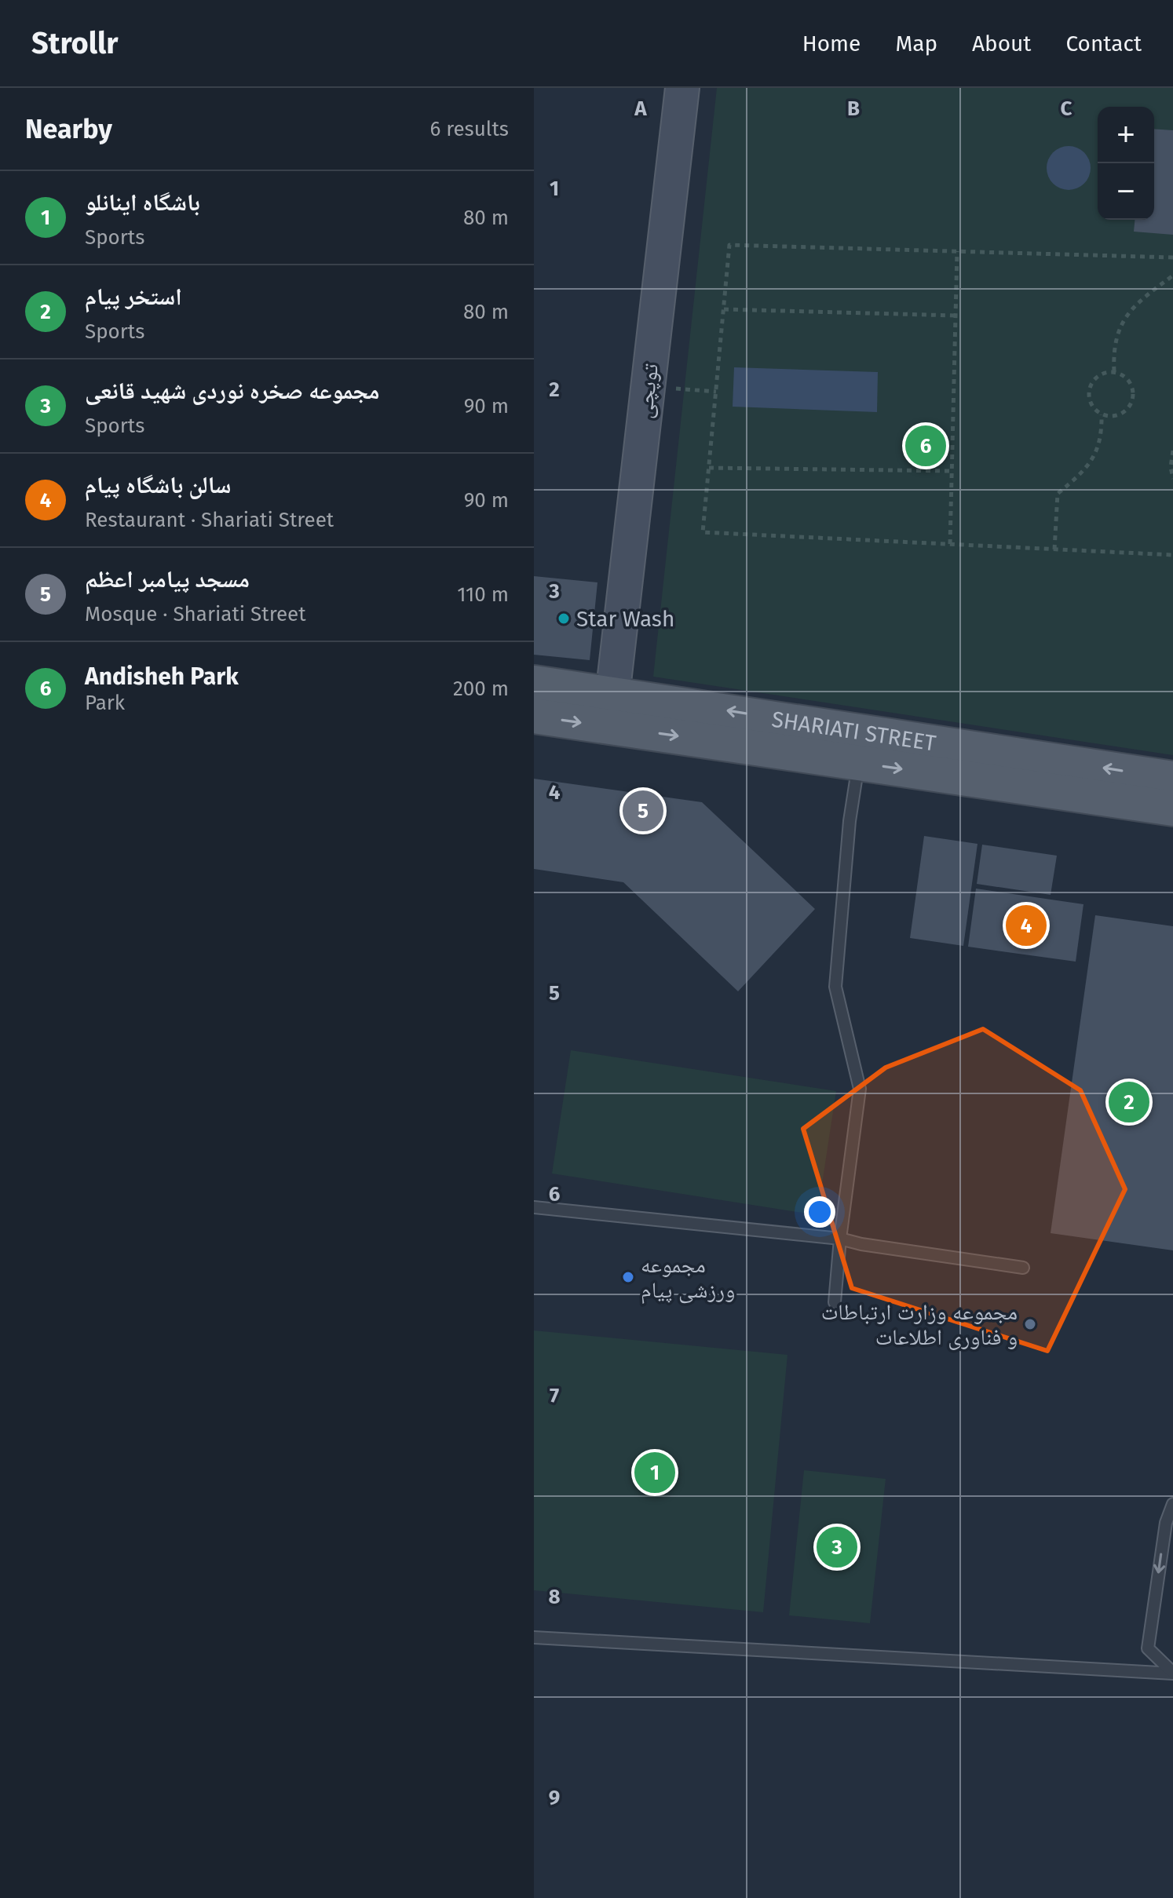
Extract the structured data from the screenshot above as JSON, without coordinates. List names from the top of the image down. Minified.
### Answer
{"streets":{"main road":["توپچی","SHARIATI STREET"]},"crossings":[["توپچی","SHARIATI STREET"]],"places":["Star Wash","مجموعه ورزشی پیام","مجموعه وزارت ارتباطات و فناوری اطلاعات"],"page":{"header":"Strollr","nav":["Home","Map","About","Contact"],"heading":["Nearby","6 results"],"map_buttons":["+","−"],"list":[{"mark":"1","name":"باشگاه اینانلو","note":"Sports","value":"80 m"},{"mark":"2","name":"استخر پیام","note":"Sports","value":"80 m"},{"mark":"3","name":"مجموعه صخره نوردی شهید قانعی","note":"Sports","value":"90 m"},{"mark":"4","name":"سالن باشگاه پیام","note":"Restaurant · Shariati Street","value":"90 m"},{"mark":"5","name":"مسجد پیامبر اعظم","note":"Mosque · Shariati Street","value":"110 m"},{"mark":"6","name":"Andisheh Park","note":"Park","value":"200 m"}],"pins":["6","5","4","2","1","3"]},"grid":{"columns":["A","B","C"],"rows":["1","2","3","4","5","6","7","8","9"]}}
